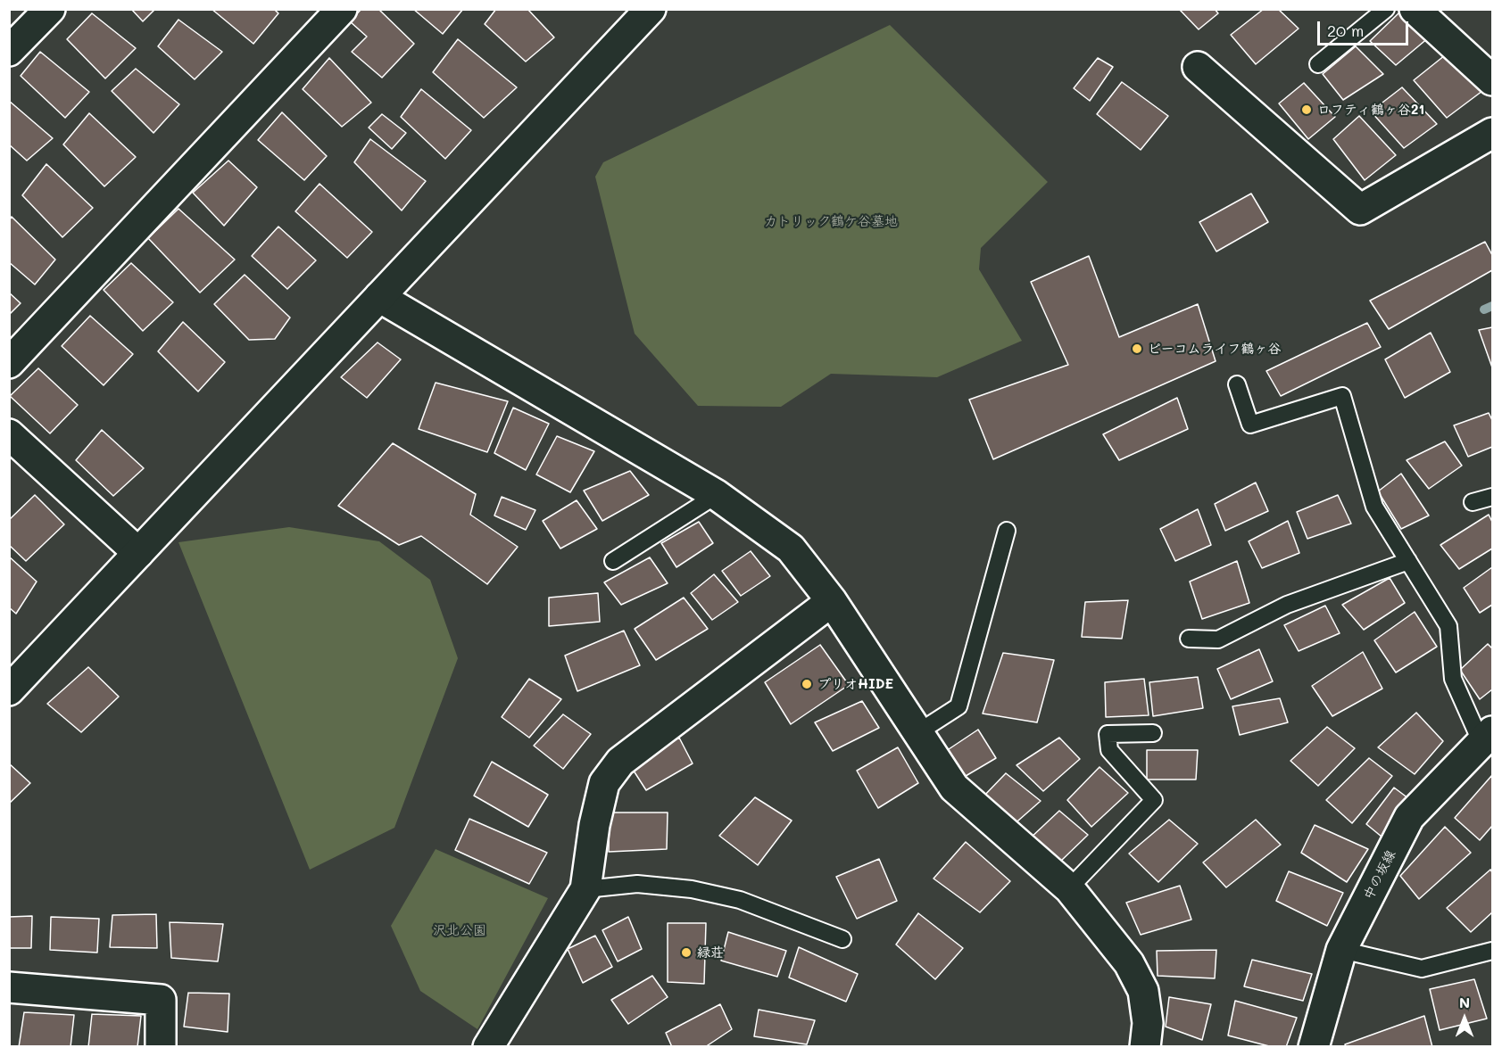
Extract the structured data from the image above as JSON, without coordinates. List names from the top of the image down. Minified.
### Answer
{"streets":{"street":["中の坂線"]},"parks":["カトリック鶴ケ谷墓地","沢北公園"],"places":["ロフティ鶴ヶ谷21","ピーコムライフ鶴ヶ谷","プリオHIDE","緑荘"],"scale_bar":"20 m","north":"top"}
